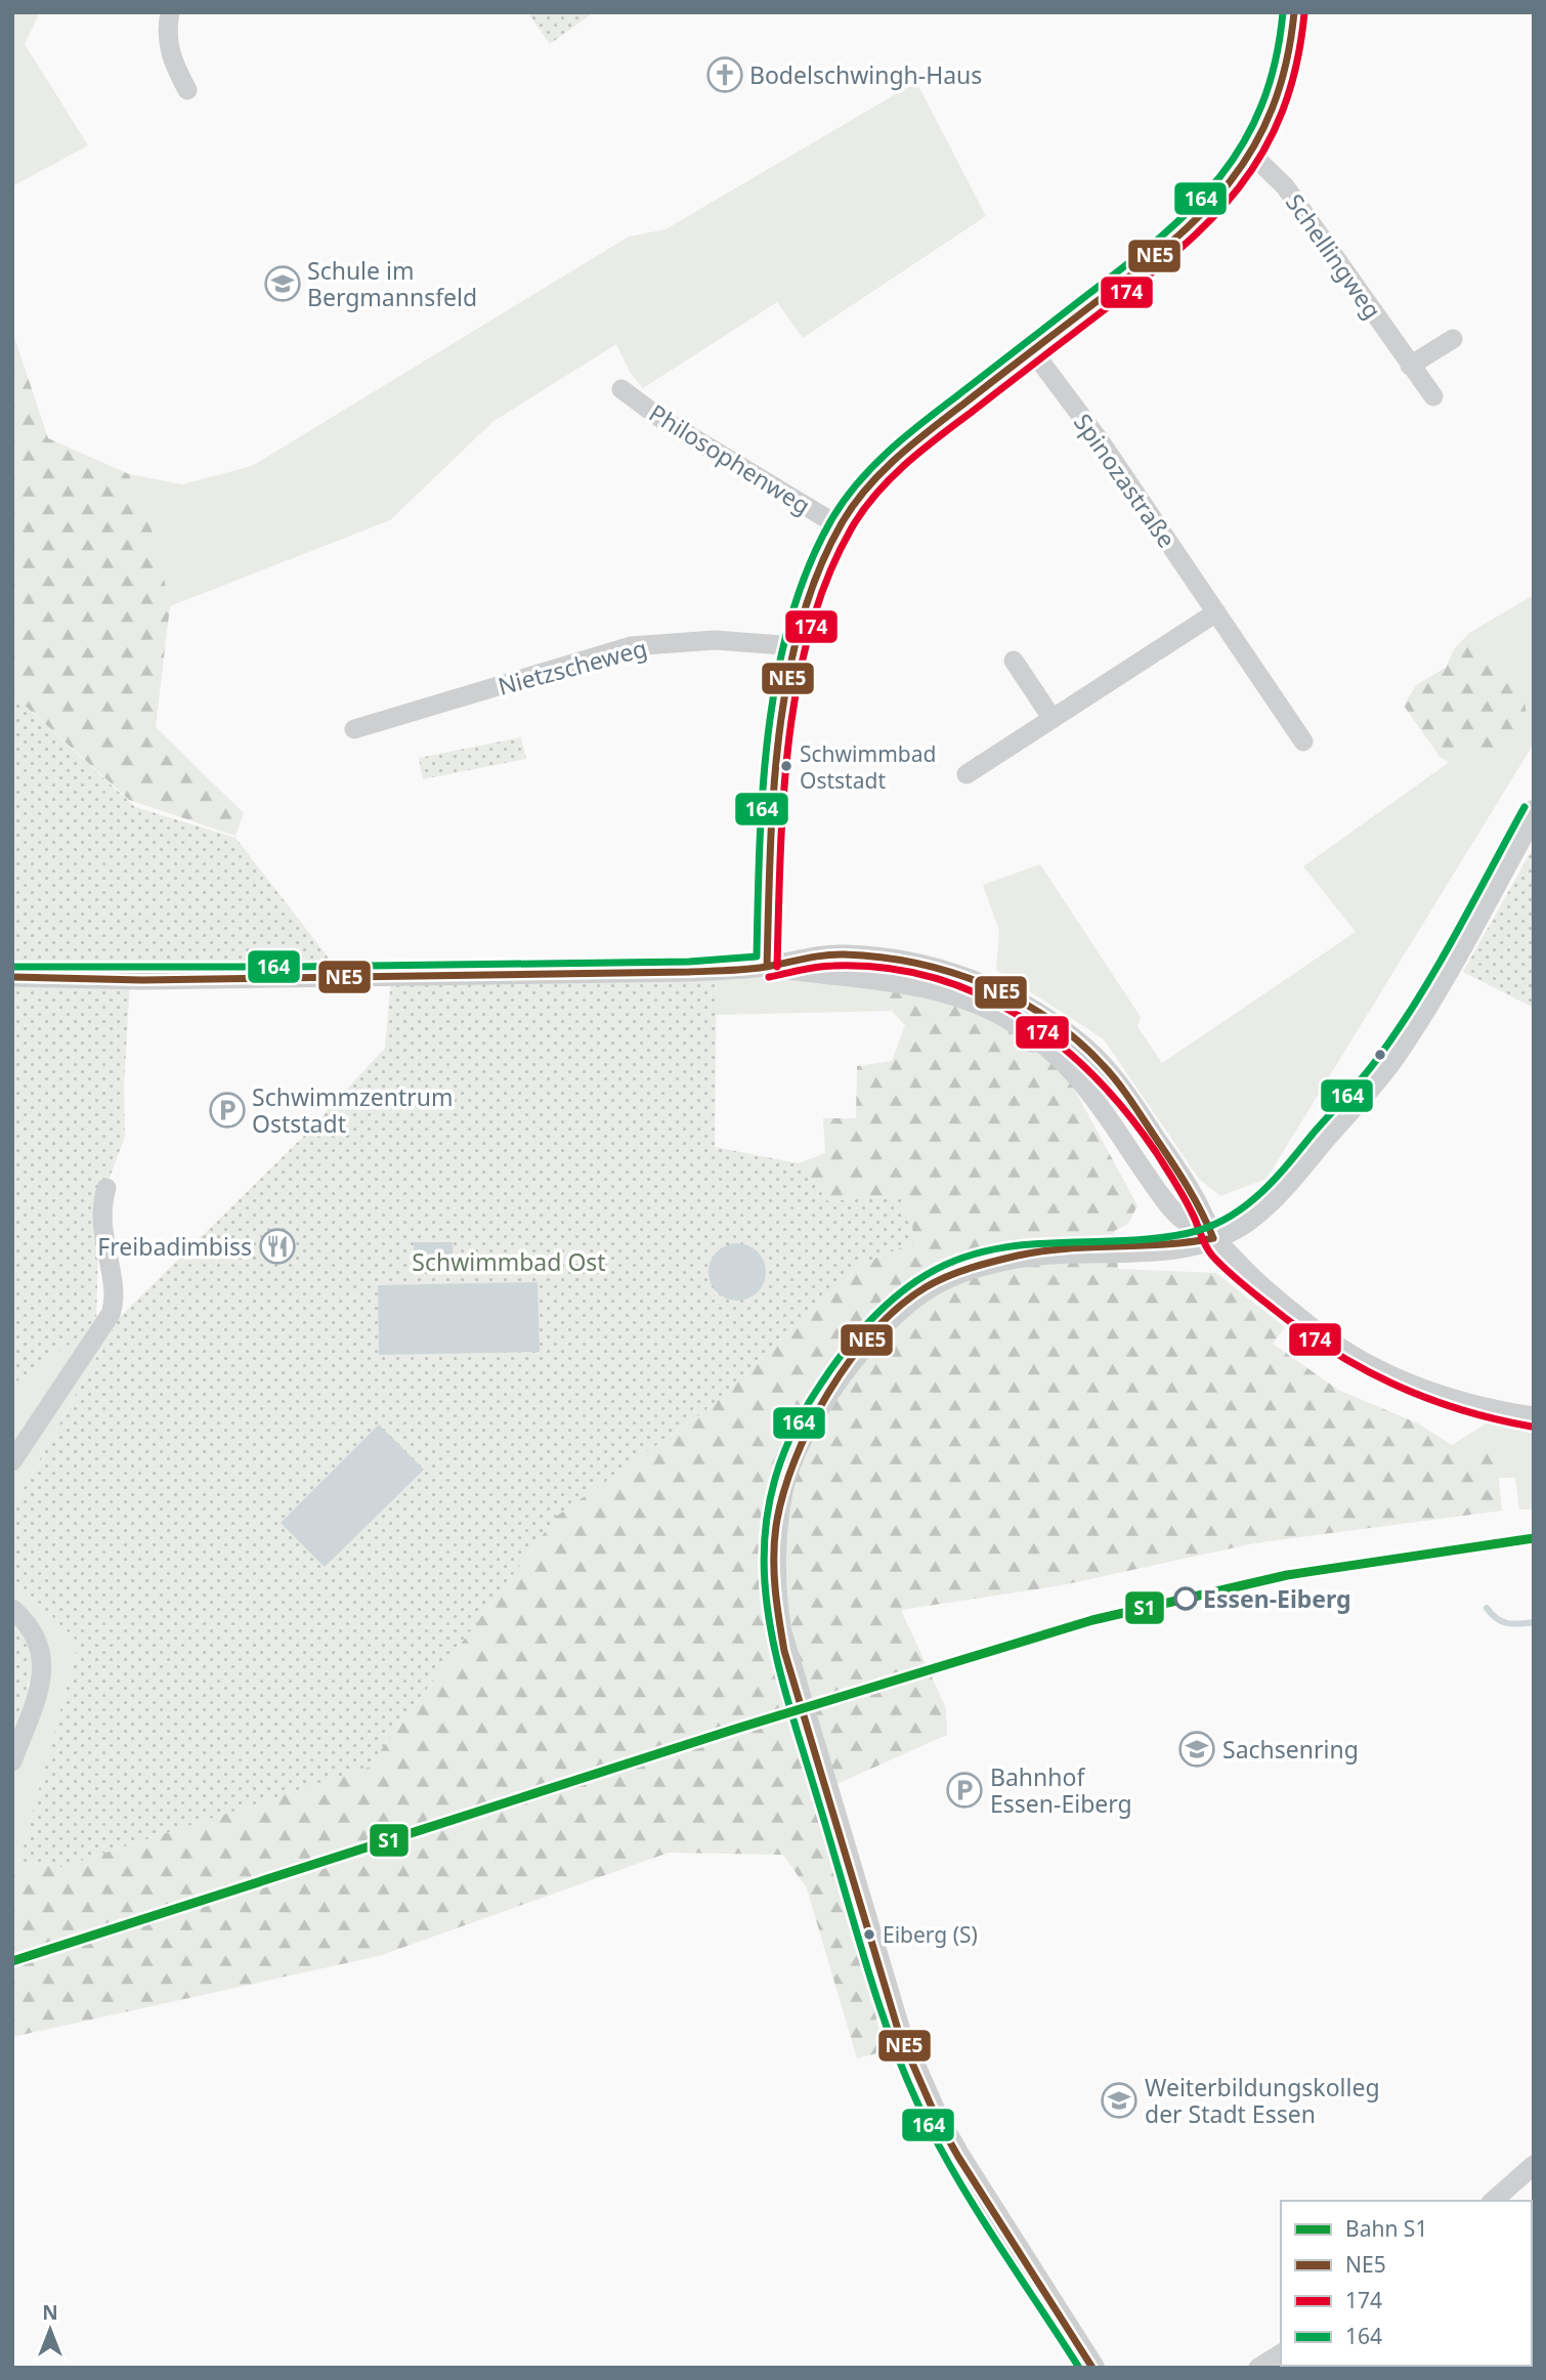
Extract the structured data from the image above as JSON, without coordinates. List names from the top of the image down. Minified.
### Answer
{"streets":{"street":["Schellingweg","Philosophenweg","Spinozastraße","Nietzscheweg"]},"parks":["Schwimmbad Ost"],"places":{"church":["Bodelschwingh-Haus"],"school or university":["Schule im Bergmannsfeld","Sachsenring","Weiterbildungskolleg der Stadt Essen"],"other":["Schwimmbad Oststadt","Essen-Eiberg","Eiberg (S)"],"parking":["Schwimmzentrum Oststadt","Bahnhof Essen-Eiberg"],"restaurant":["Freibadimbiss"]},"lines":["transit line NE5","transit line 164","transit line 174","rail line S1"],"legend":["Bahn S1","NE5","174","164"],"north":"top"}
